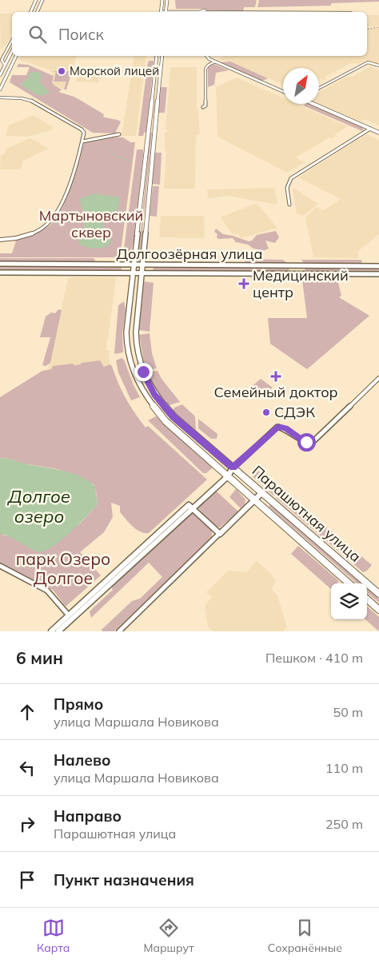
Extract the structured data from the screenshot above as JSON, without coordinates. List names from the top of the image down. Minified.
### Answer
{"streets":{"main road":["Парашютная улица"],"street":["Долгоозёрная улица"]},"crossings":[["Долгоозёрная улица","Парашютная улица"]],"water":["Долгое озеро"],"parks":["Мартыновский сквер","парк Озеро Долгое"],"places":{"other":["Морской лицей","СДЭК"],"health":["Медицинский центр","Семейный доктор"]},"north":"top right","page":{"search":"Поиск","heading":["6 мин","Пешком · 410 m"],"list":[["Прямо","улица Маршала Новикова","50 m"],["Налево","улица Маршала Новикова","110 m"],["Направо","Парашютная улица","250 m"],"Пункт назначения"],"nav":["Карта","Маршрут","Сохранённые"]}}
